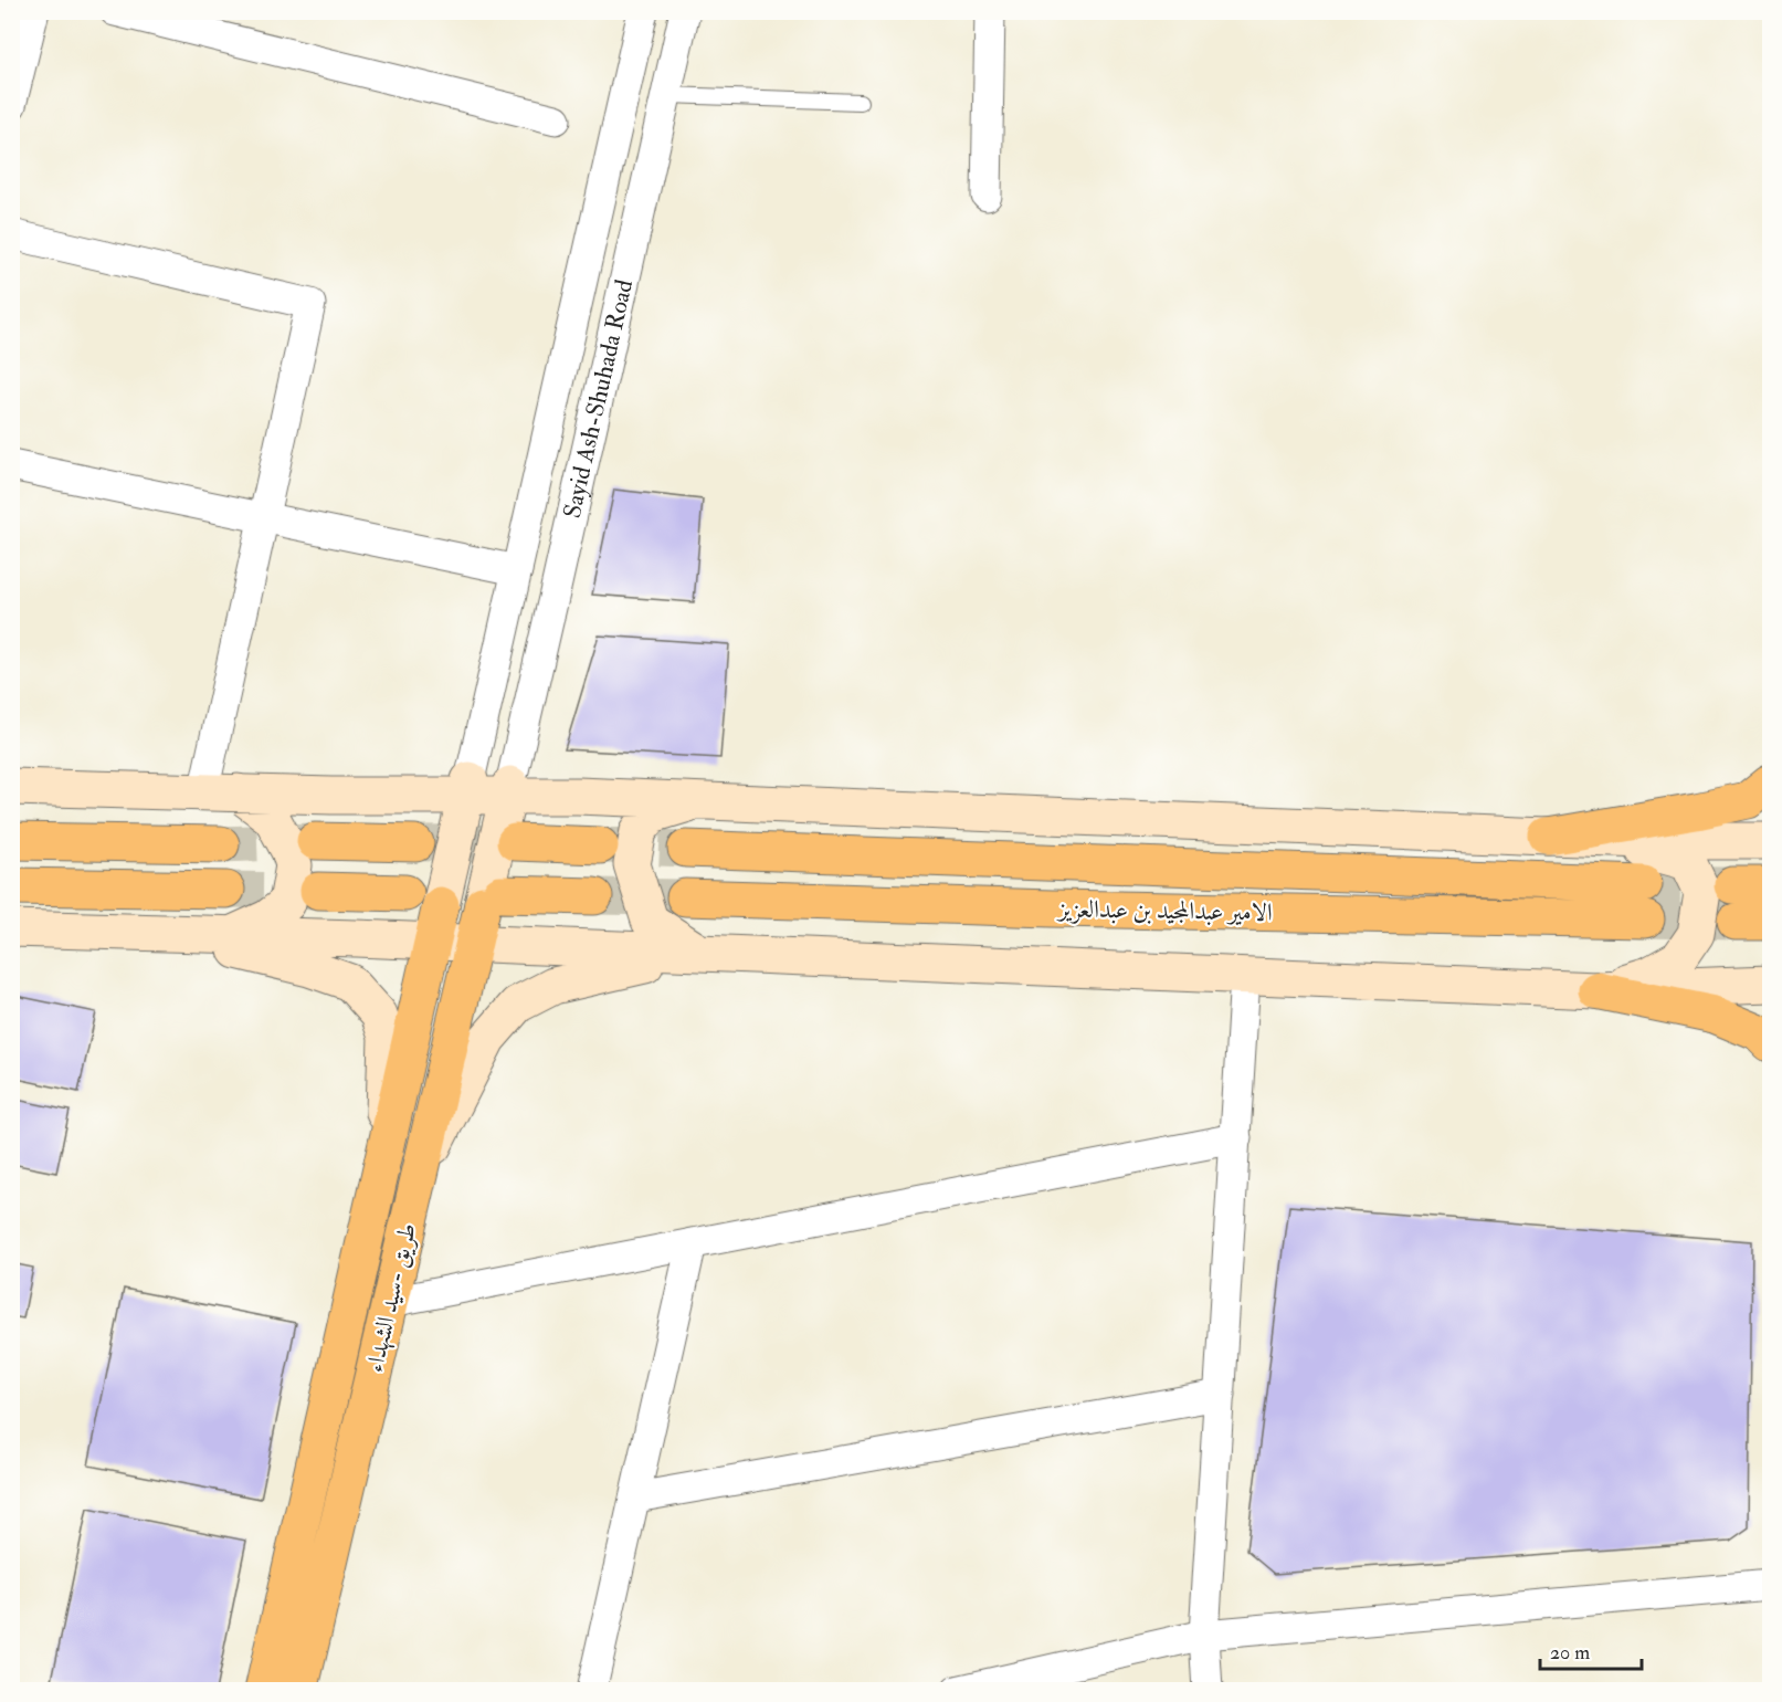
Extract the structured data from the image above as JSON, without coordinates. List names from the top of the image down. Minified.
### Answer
{"streets":{"main road":["الامير عبدالمجيد بن عبدالعزيز","طريق -سيد الشهداء"],"street":["Sayid Ash-Shuhada Road"]},"scale_bar":"20 m"}
